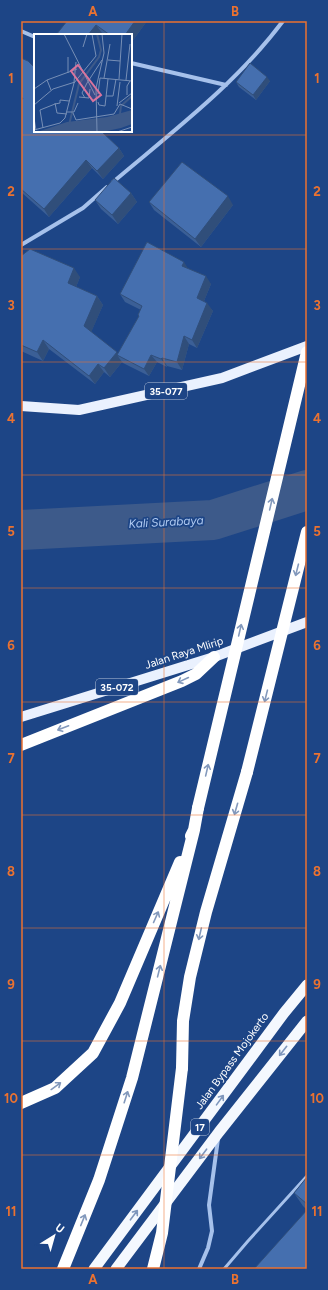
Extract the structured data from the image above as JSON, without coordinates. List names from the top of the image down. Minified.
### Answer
{"streets":{"highway":["Jalan Bypass Mojokerto","17"],"main road":["35-077","Jalan Raya Mlirip","35-072"]},"water":["Kali Surabaya"],"north":"top right","grid":{"columns":["A","B"],"rows":["1","2","3","4","5","6","7","8","9","10","11"]}}
